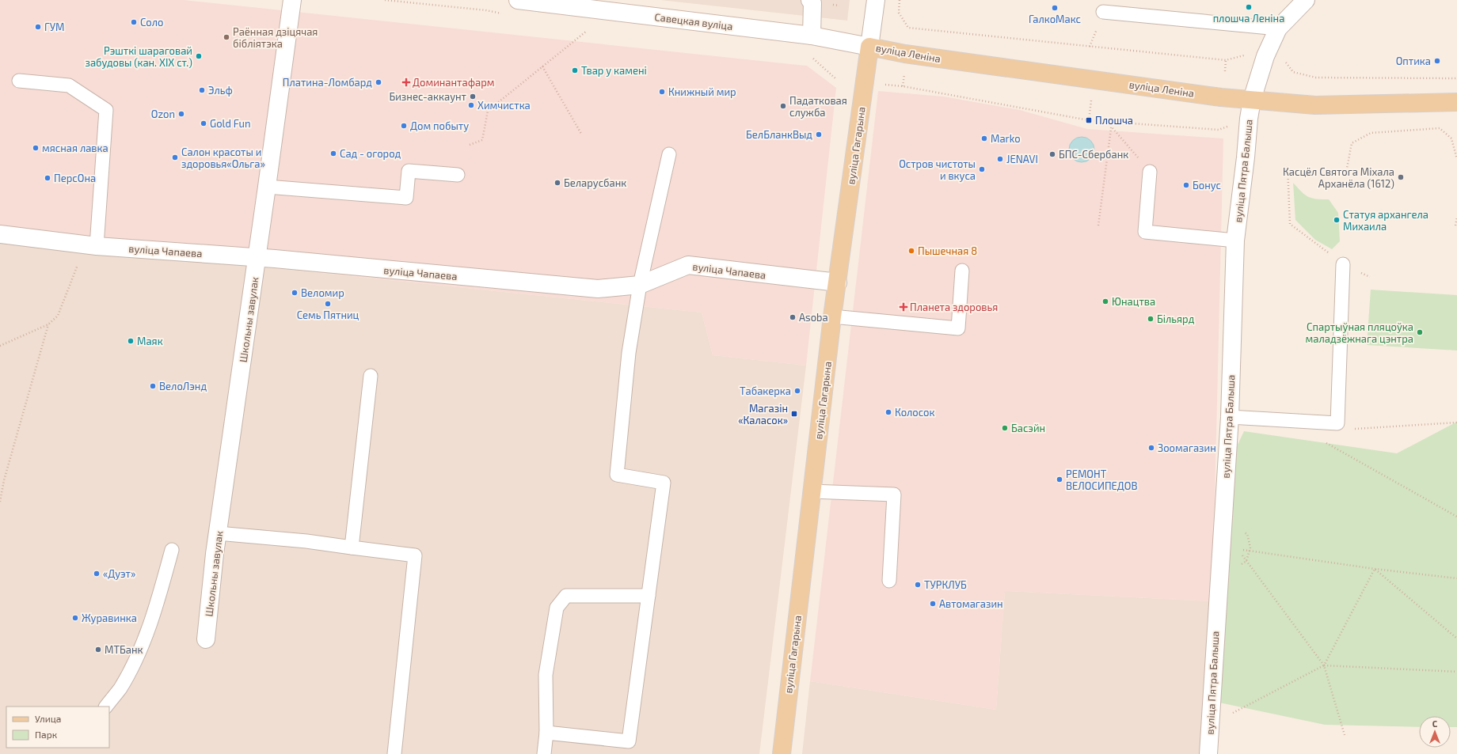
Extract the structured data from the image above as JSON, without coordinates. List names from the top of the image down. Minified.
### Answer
{"streets":{"main road":["вуліца Леніна","вуліца Гагарына"],"street":["Савецкая вуліца","вуліца Пятра Балыша","вуліца Чапаева","Школьны завулак"]},"crossings":[["Савецкая вуліца","вуліца Леніна"],["Савецкая вуліца","вуліца Гагарына"],["вуліца Леніна","вуліца Гагарына"],["вуліца Леніна","вуліца Пятра Балыша"],["вуліца Гагарына","вуліца Чапаева"],["вуліца Чапаева","Школьны завулак"]],"places":{"other":["плошча Леніна","ГалкоМакс","Соло","ГУМ","Раённая дзіцячая бібліятэка","Рэшткі шараговай забудовы (кан. XIX ст.)","Оптика","Твар у камені","Платина-Ломбард","Эльф","Книжный мир","Бизнес-аккаунт","Химчистка","Падатковая служба","Ozon","Gold Fun","Дом побыту","БелБланкВыд","Marko","мясная лавка","Сад - огород","БПС-Сбербанк","Салон красоты и здоровья«Ольга»","JENAVI","Остров чистоты и вкуса","Касцёл Святога Міхала Арханёла (1612)","ПерсОна","Беларусбанк","Бонус","Статуя архангела Михаила","Пышечная 8","Веломир","Юнацтва","Семь Пятниц","Asoba","Більярд","Спартыўная пляцоўка маладзёжнага цэнтра","Маяк","ВелоЛэнд","Табакерка","Колосок","Басэйн","Зоомагазин","РЕМОНТ ВЕЛОСИПЕДОВ","«Дуэт»","ТУРКЛУБ","Автомагазин","Журавинка","МТБанк"],"health":["Доминантафарм","Планета здоровья"],"transit":["Плошча","Магазін «Каласок»"]},"legend":["Улица","Парк"],"north":"top"}
